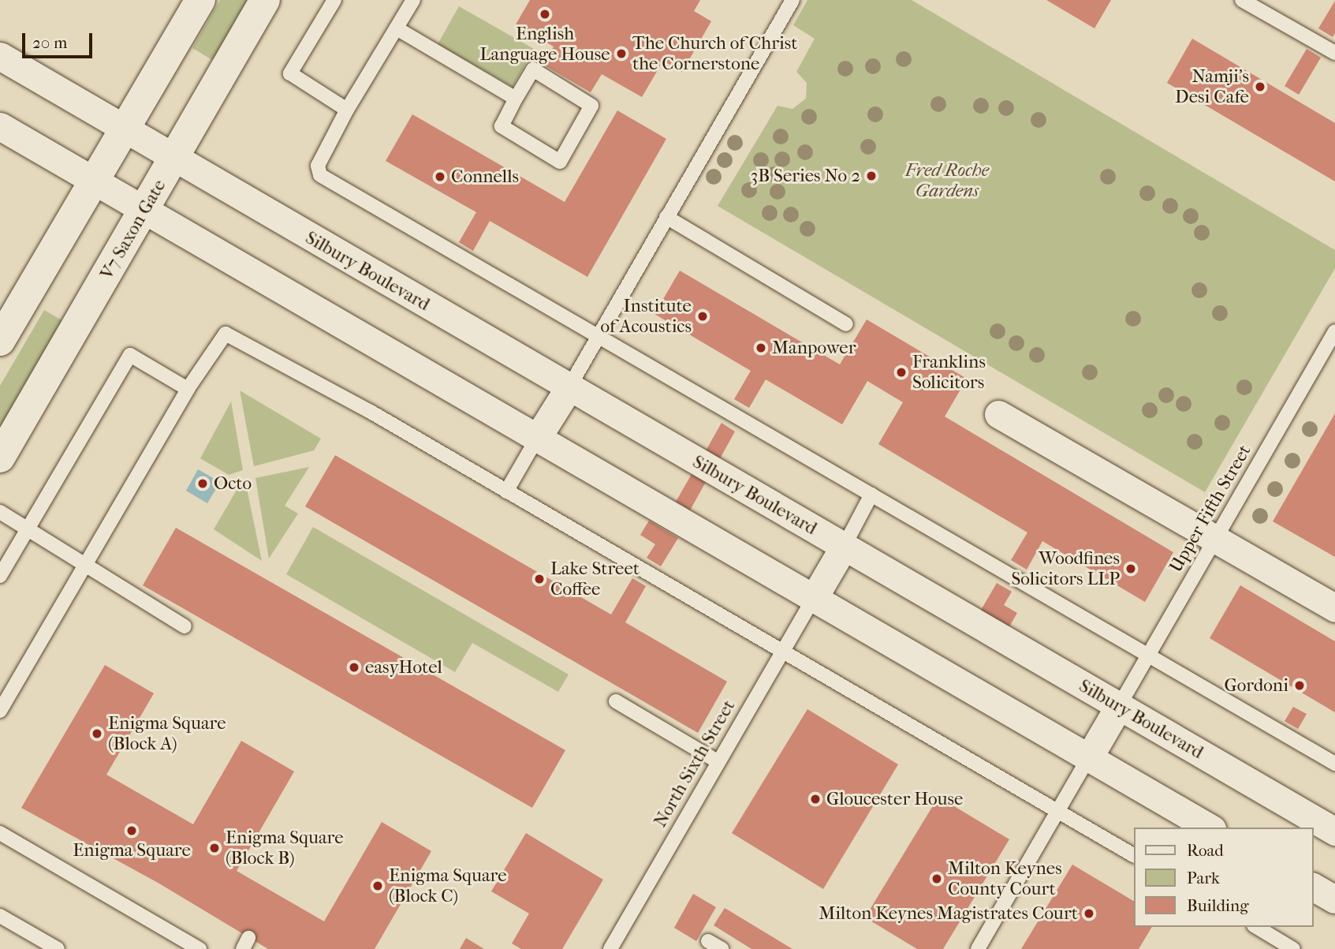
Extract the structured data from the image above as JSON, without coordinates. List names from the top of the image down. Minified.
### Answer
{"streets":{"street":["V7 Saxon Gate","Silbury Boulevard"],"lane":["Upper Fifth Street","North Sixth Street"]},"crossings":[["V7 Saxon Gate","Silbury Boulevard"],["Silbury Boulevard","Upper Fifth Street"]],"parks":["Fred Roche Gardens"],"places":["English Language House","The Church of Christ the Cornerstone","Namji's Desi Cafe","3B Series No 2","Connells","Institute of Acoustics","Manpower","Franklins Solicitors","Octo","Woodfines Solicitors LLP","Lake Street Coffee","easyHotel","Gordoni","Enigma Square (Block A)","Gloucester House","Enigma Square","Enigma Square (Block B)","Milton Keynes County Court","Enigma Square (Block C)","Milton Keynes Magistrates Court"],"legend":["Road","Park","Building"],"scale_bar":"20 m"}
